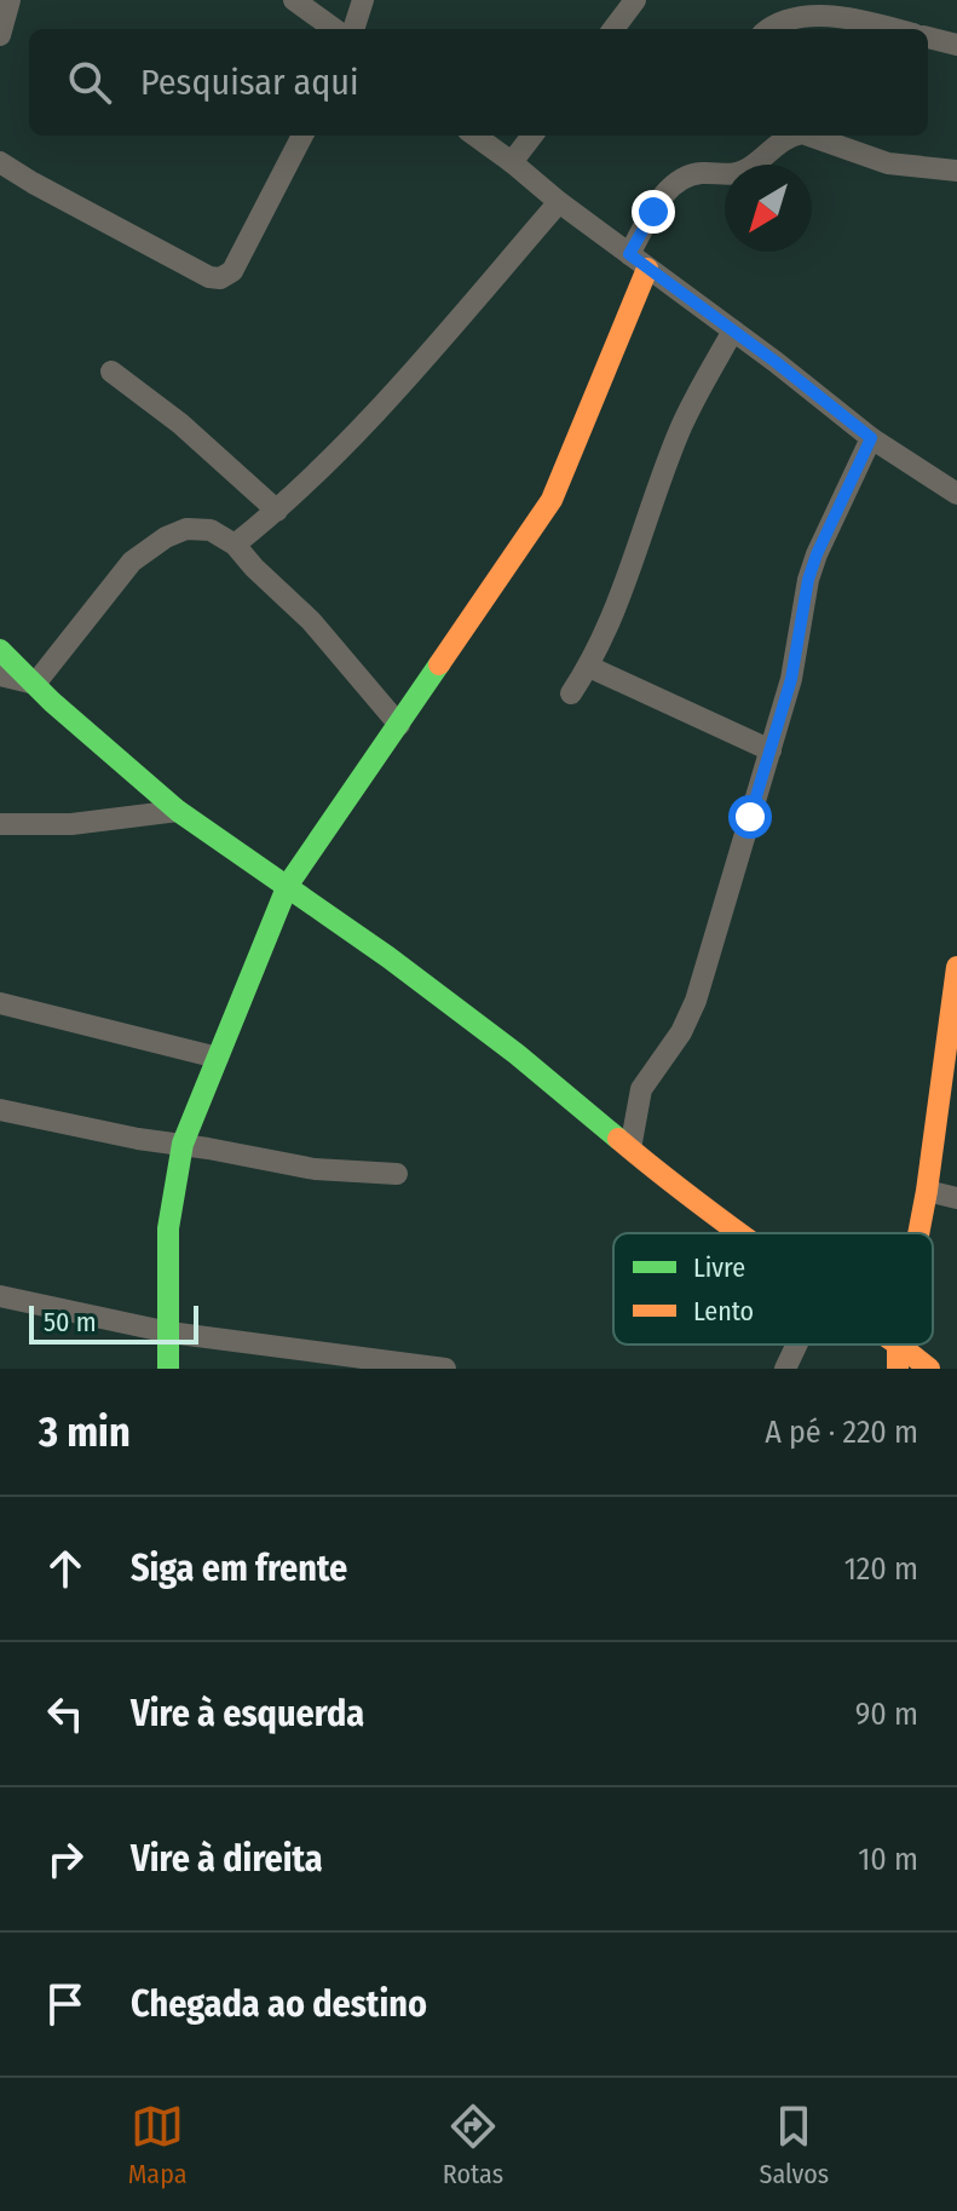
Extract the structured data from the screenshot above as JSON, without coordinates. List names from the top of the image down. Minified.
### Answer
{"legend":["Livre","Lento"],"scale_bar":"50 m","north":"bottom left","page":{"search":"Pesquisar aqui","scale":"50 m","heading":["3 min","A pé · 220 m"],"list":[["Siga em frente","120 m"],["Vire à esquerda","90 m"],["Vire à direita","10 m"],"Chegada ao destino"],"nav":["Mapa","Rotas","Salvos"]}}
